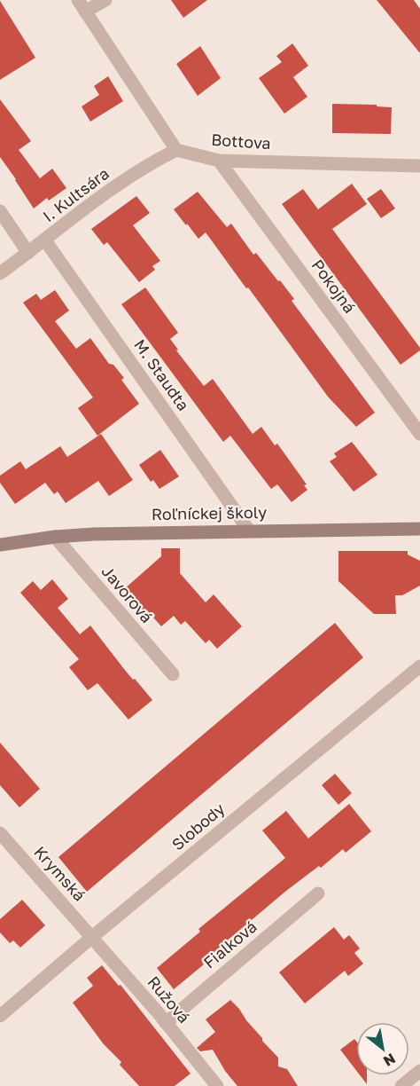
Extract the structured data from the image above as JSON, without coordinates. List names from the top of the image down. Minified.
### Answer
{"streets":{"main road":["Roľníckej školy"],"street":["Bottova","I. Kultsára","Pokojná","M. Staudta","Javorová","Slobody","Krymská","Fialková","Ružová"]},"crossings":[["Bottova","I. Kultsára"],["Bottova","Pokojná"],["I. Kultsára","M. Staudta"],["M. Staudta","Roľníckej školy"],["Roľníckej školy","Javorová"],["Slobody","Krymská"],["Slobody","Ružová"],["Krymská","Ružová"],["Fialková","Ružová"]],"north":"bottom right"}
